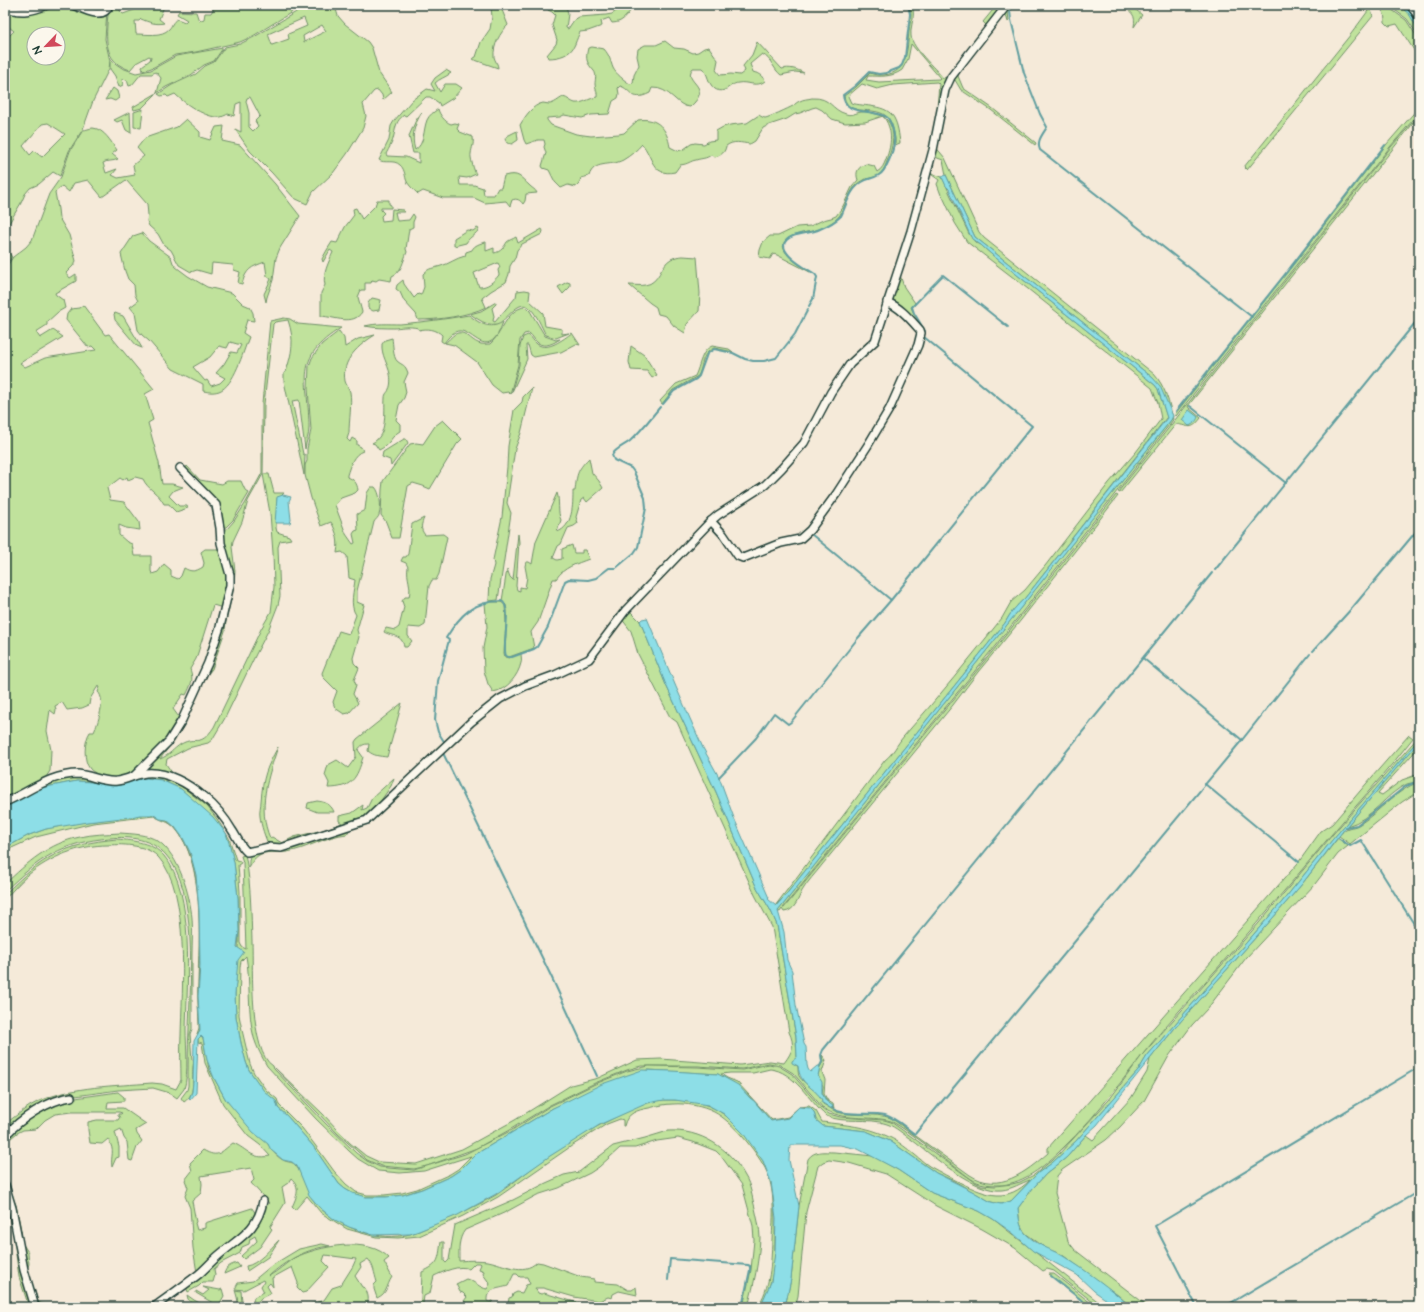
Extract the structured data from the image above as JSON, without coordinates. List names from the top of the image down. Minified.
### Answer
{"north":"bottom left"}
